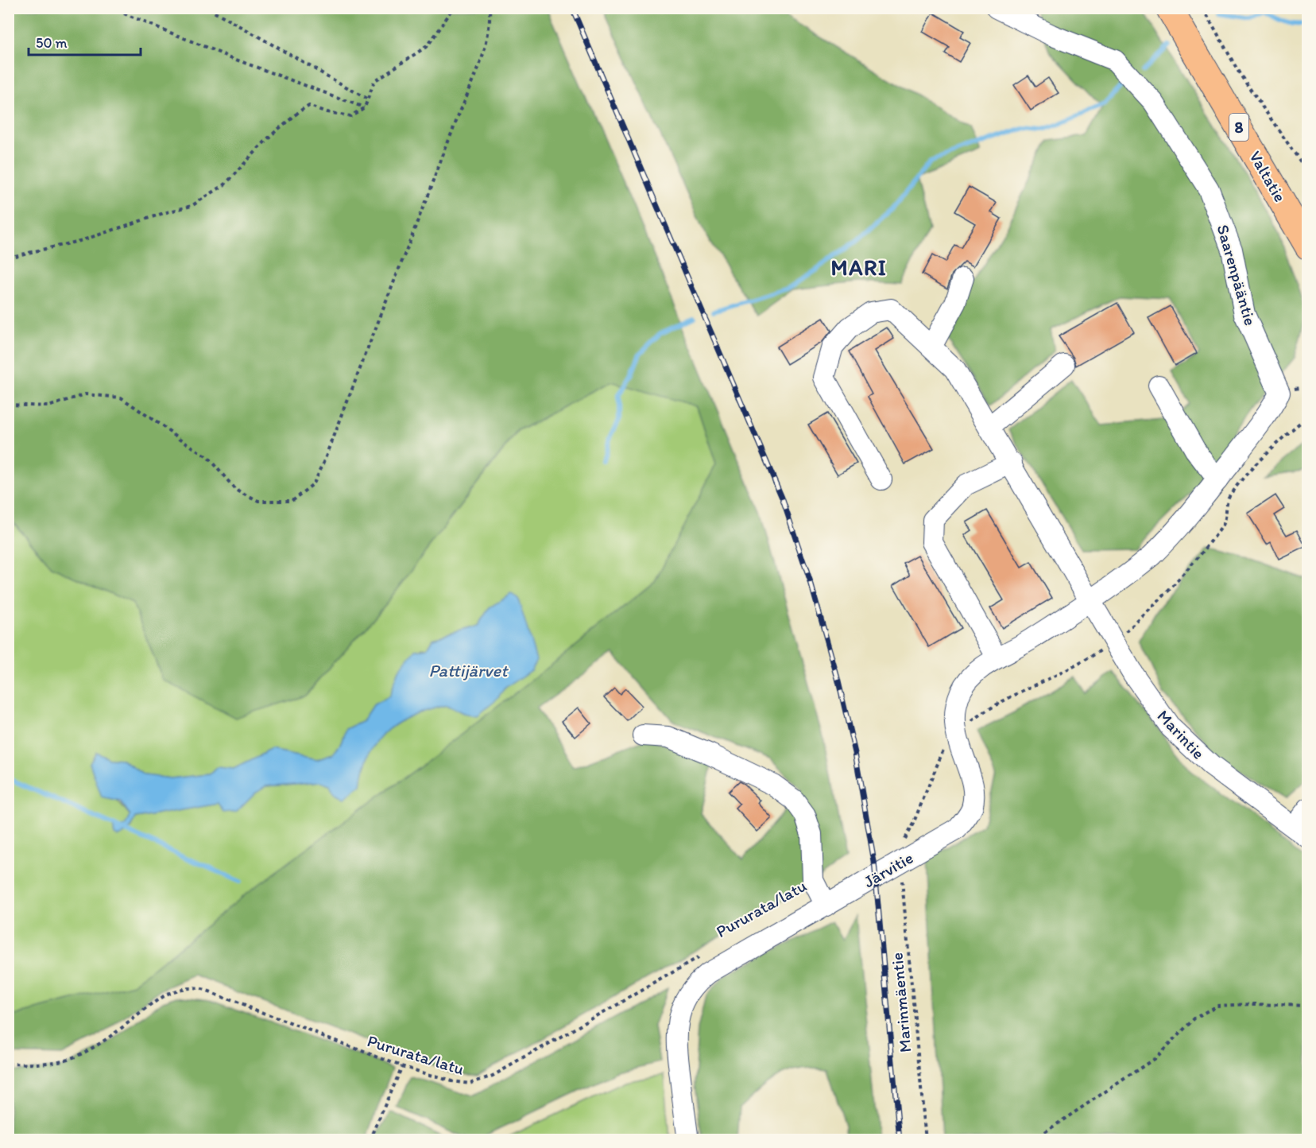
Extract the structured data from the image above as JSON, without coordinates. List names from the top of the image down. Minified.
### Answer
{"streets":{"highway":["8","Valtatie"],"street":["Saarenpääntie","Marintie","Järvitie"],"path":["Pururata/latu","Marinmäentie"]},"crossings":[["Saarenpääntie","Marintie"],["Saarenpääntie","Järvitie"],["Marintie","Järvitie"],["Järvitie","Marinmäentie"]],"districts":["MARI"],"water":["Pattijärvet"],"scale_bar":"50 m"}
